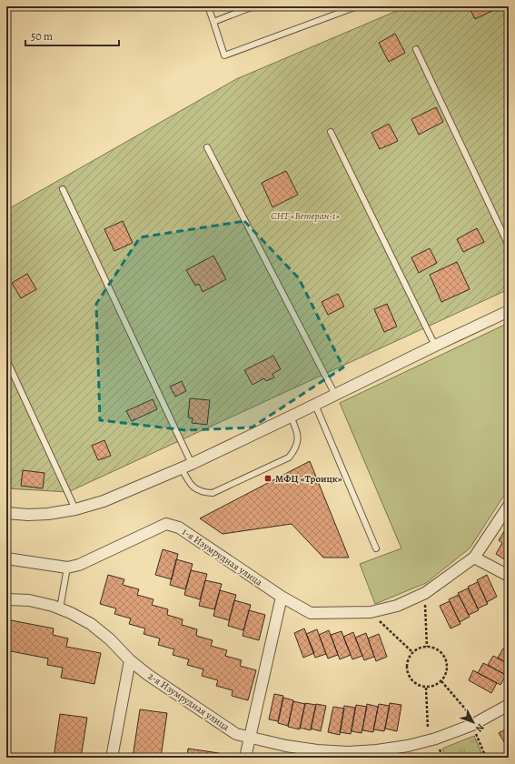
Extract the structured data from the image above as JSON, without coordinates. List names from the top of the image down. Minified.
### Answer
{"streets":{"street":["1-я Изумрудная улица","2-я Изумрудная улица"]},"parks":["СНТ «Ветеран-1»"],"places":{"transit":["МФЦ «Троицк»"]},"scale_bar":"50 m","north":"bottom right"}
